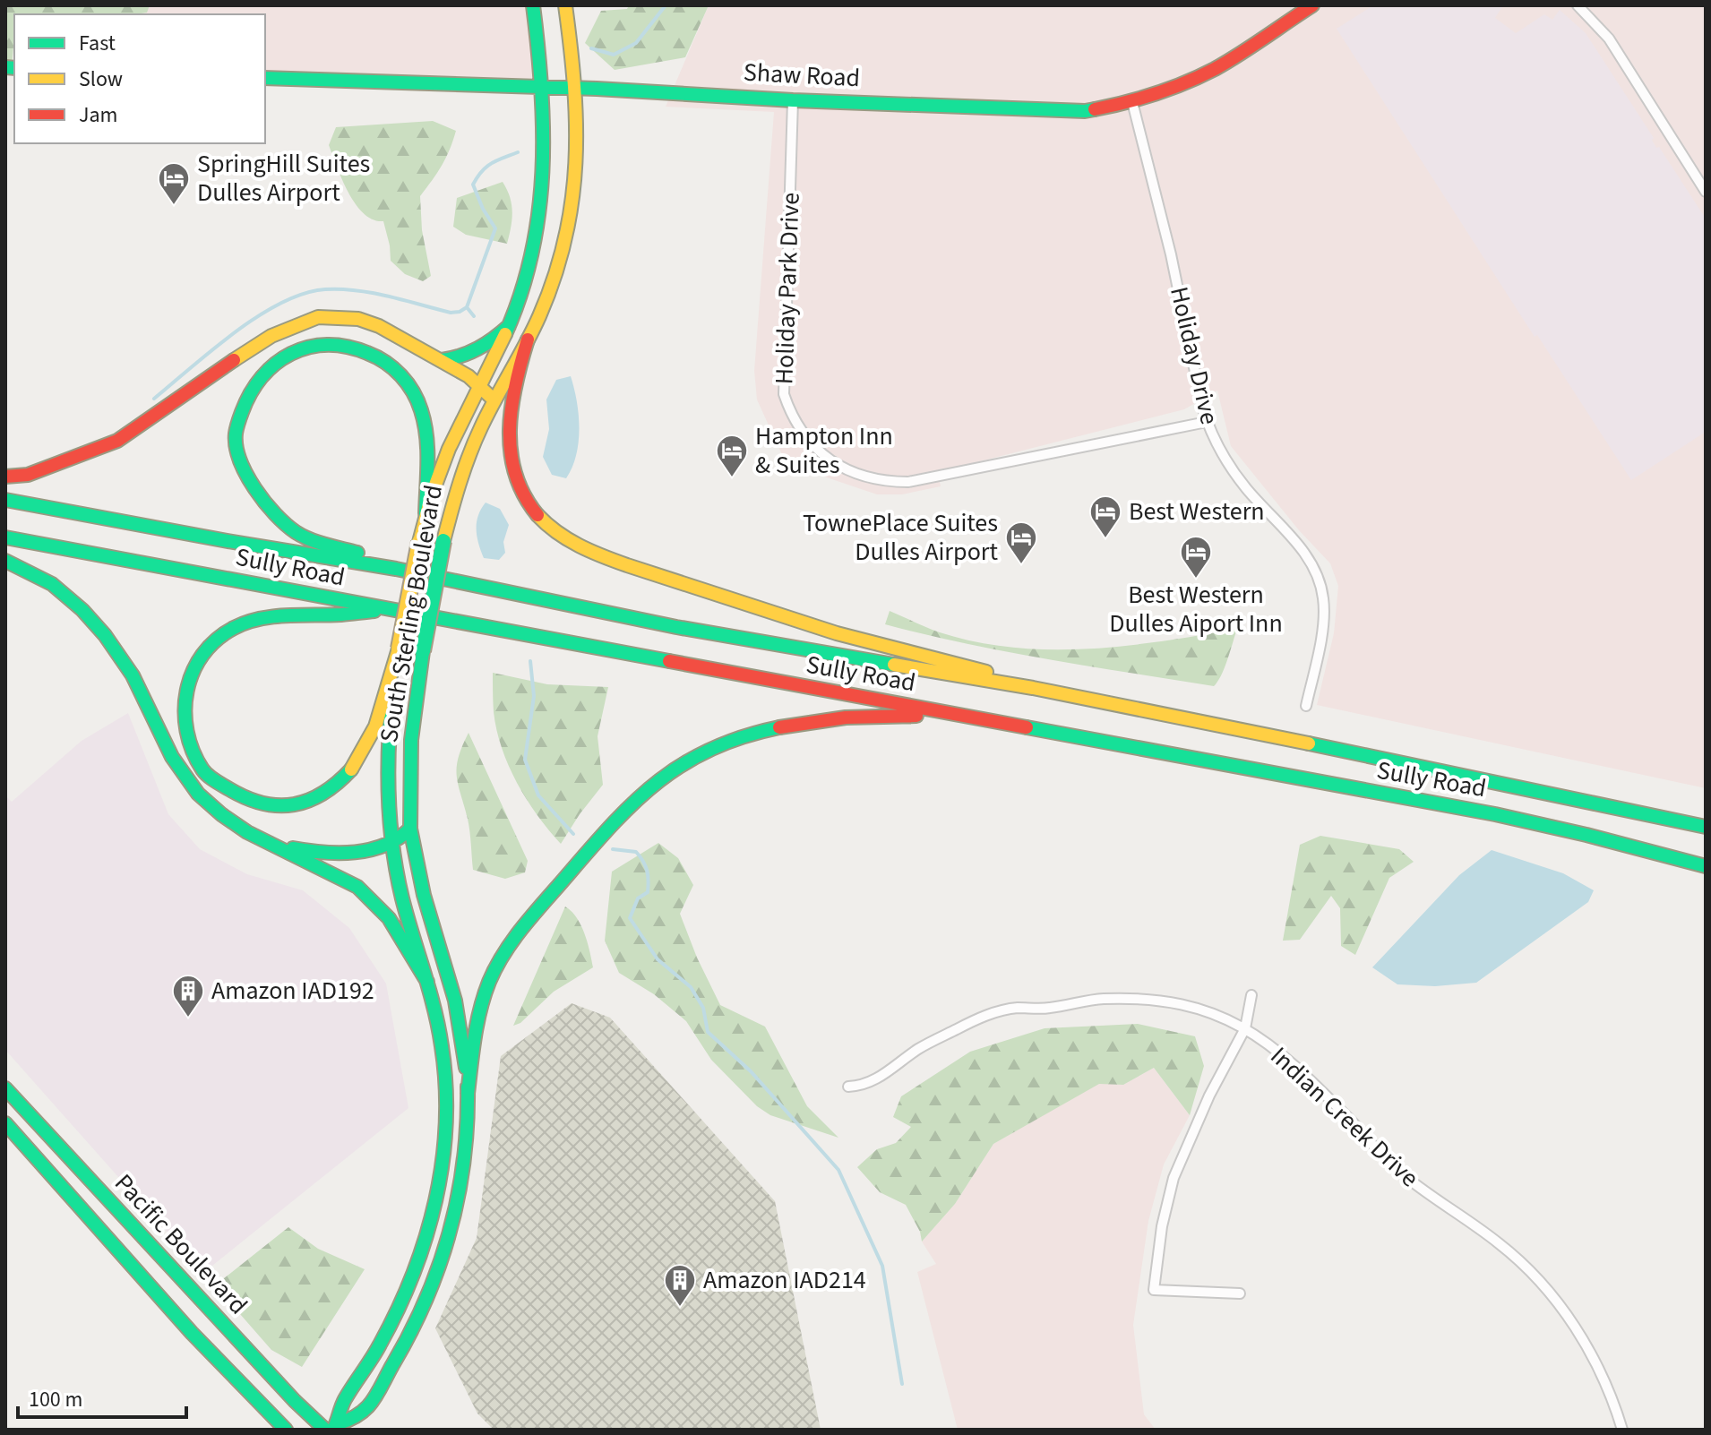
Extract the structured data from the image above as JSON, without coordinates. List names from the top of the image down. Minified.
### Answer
{"streets":{"main road":["Shaw Road","Sully Road","South Sterling Boulevard","Pacific Boulevard"],"street":["Holiday Park Drive","Holiday Drive","Indian Creek Drive"]},"crossings":[["Shaw Road","Holiday Park Drive"],["Shaw Road","Holiday Drive"],["Shaw Road","South Sterling Boulevard"],["Holiday Park Drive","Holiday Drive"],["South Sterling Boulevard","Pacific Boulevard"]],"places":{"hotel":["SpringHill Suites Dulles Airport","Hampton Inn & Suites","Best Western","TownePlace Suites Dulles Airport","Best Western Dulles Aiport Inn"],"building":["Amazon IAD192","Amazon IAD214"]},"legend":["Fast","Slow","Jam"],"scale_bar":"100 m"}
